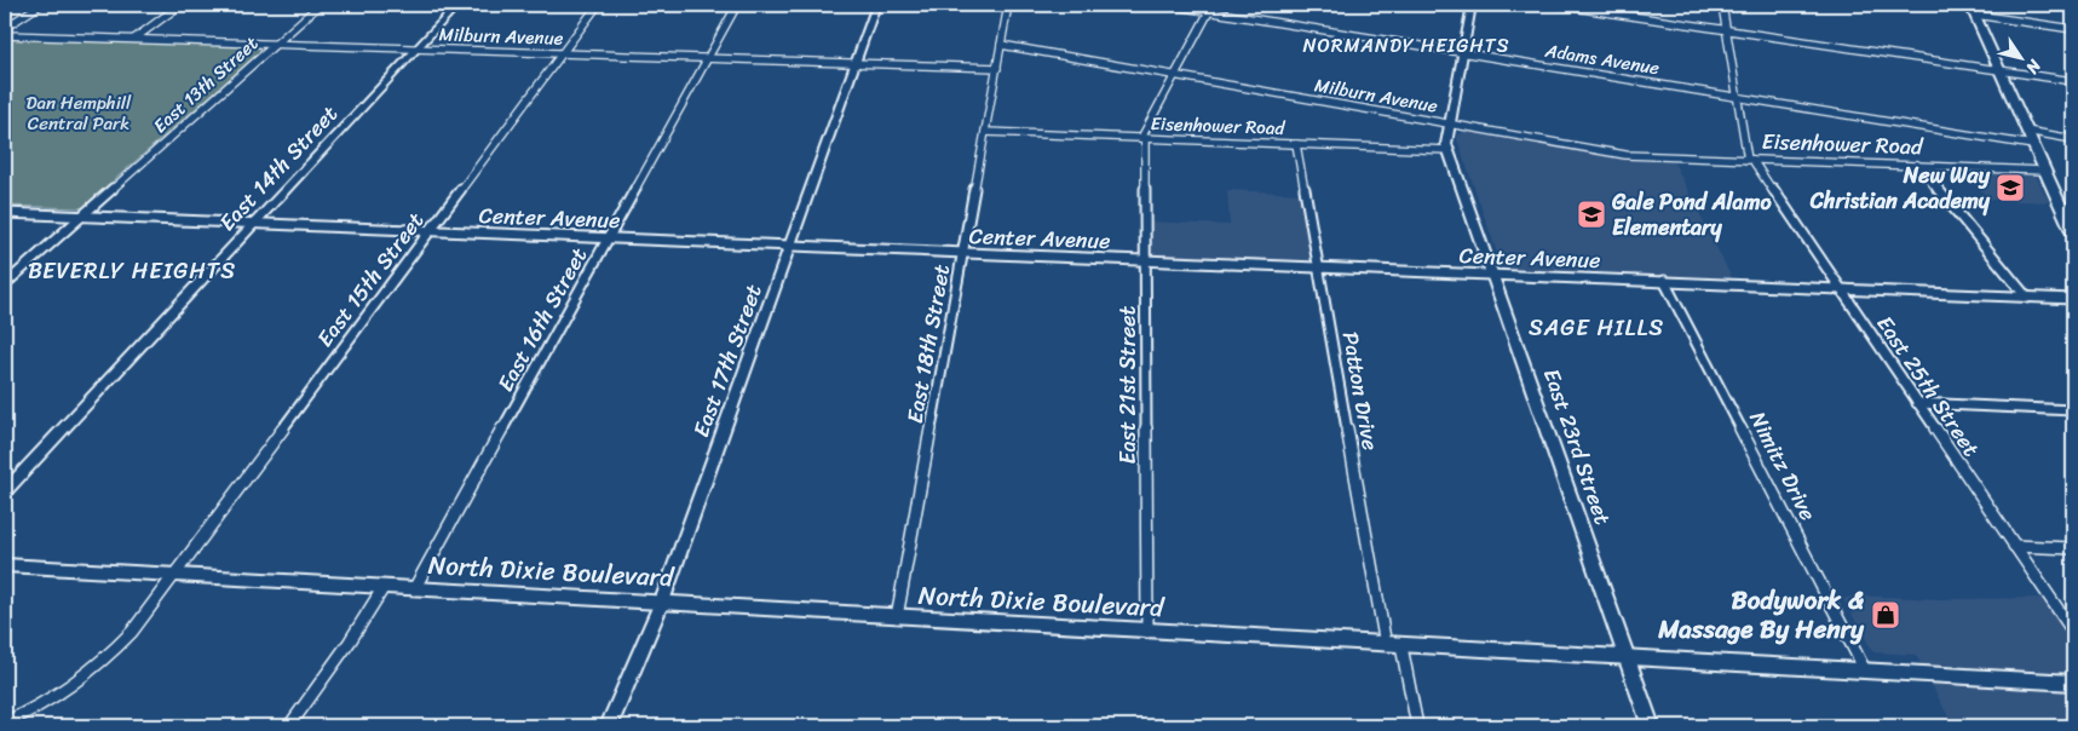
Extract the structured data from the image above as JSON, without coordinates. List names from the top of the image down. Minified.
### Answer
{"streets":{"main road":["North Dixie Boulevard"],"street":["Milburn Avenue","Adams Avenue","East 13th Street","Eisenhower Road","East 14th Street","Center Avenue","East 15th Street","East 16th Street","East 18th Street","East 17th Street","East 21st Street","East 25th Street","Patton Drive","East 23rd Street","Nimitz Drive"]},"crossings":[["Milburn Avenue","East 13th Street"],["Milburn Avenue","Eisenhower Road"],["Milburn Avenue","East 14th Street"],["Milburn Avenue","East 15th Street"],["Milburn Avenue","East 16th Street"],["Milburn Avenue","East 18th Street"],["Milburn Avenue","East 17th Street"],["Milburn Avenue","East 21st Street"],["Milburn Avenue","East 25th Street"],["Milburn Avenue","East 23rd Street"],["Adams Avenue","East 21st Street"],["Adams Avenue","East 25th Street"],["Adams Avenue","East 23rd Street"],["East 13th Street","Center Avenue"],["Eisenhower Road","East 18th Street"],["Eisenhower Road","East 21st Street"],["Eisenhower Road","East 25th Street"],["Eisenhower Road","Patton Drive"],["Eisenhower Road","East 23rd Street"],["East 14th Street","Center Avenue"],["Center Avenue","East 15th Street"],["Center Avenue","East 16th Street"],["Center Avenue","East 18th Street"],["Center Avenue","East 17th Street"],["Center Avenue","East 21st Street"],["Center Avenue","East 25th Street"],["Center Avenue","Patton Drive"],["Center Avenue","East 23rd Street"],["Center Avenue","Nimitz Drive"],["East 15th Street","North Dixie Boulevard"],["East 16th Street","North Dixie Boulevard"],["East 18th Street","North Dixie Boulevard"],["East 17th Street","North Dixie Boulevard"],["East 21st Street","North Dixie Boulevard"],["Patton Drive","North Dixie Boulevard"],["East 23rd Street","North Dixie Boulevard"],["Nimitz Drive","North Dixie Boulevard"]],"districts":["NORMANDY HEIGHTS","BEVERLY HEIGHTS","SAGE HILLS"],"parks":["Dan Hemphill Central Park"],"places":{"school or university":["New Way Christian Academy","Gale Pond Alamo Elementary"],"shop":["Bodywork & Massage By Henry"]},"north":"bottom right"}
